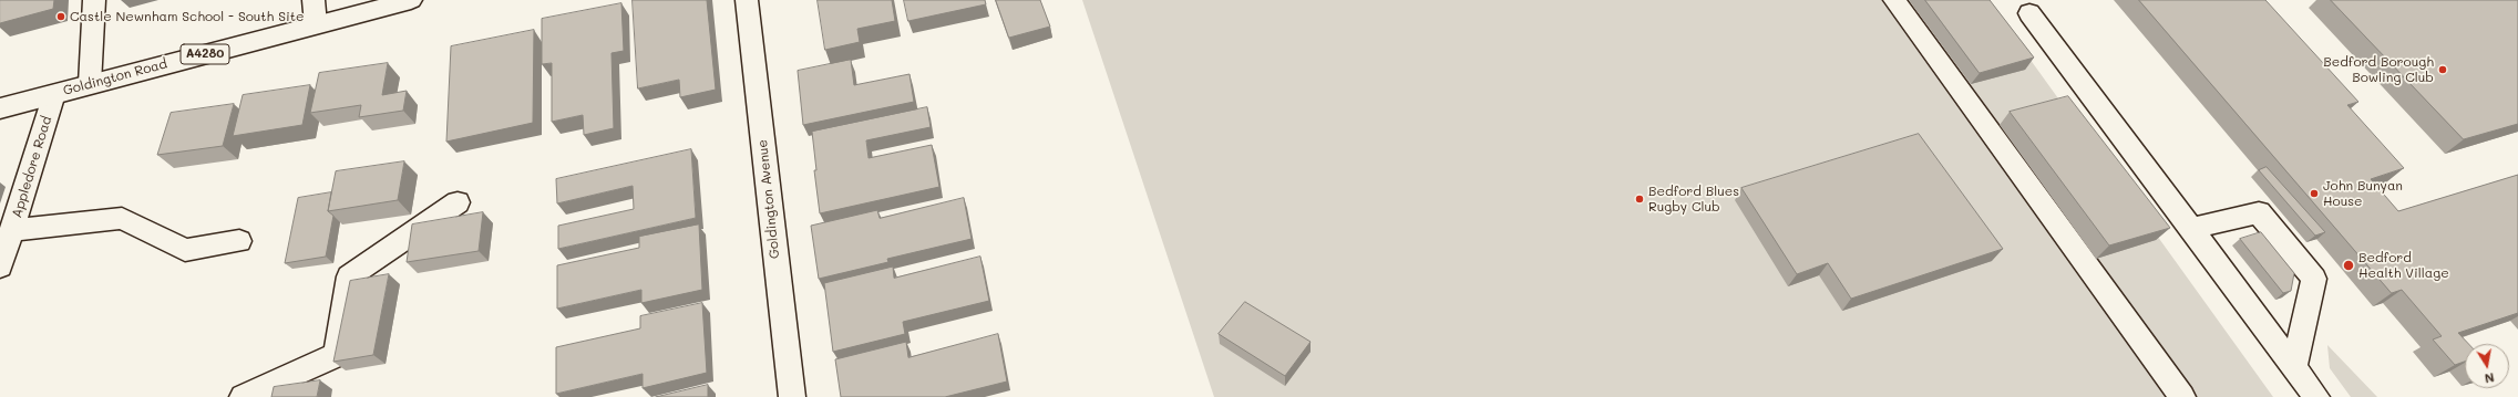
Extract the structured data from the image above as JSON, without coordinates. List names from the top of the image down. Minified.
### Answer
{"streets":{"street":["A4280","Goldington Road","Appledore Road","Goldington Avenue"]},"crossings":[["Goldington Road","Appledore Road"]],"places":["Castle Newnham School - South Site","Bedford Borough Bowling Club","John Bunyan House","Bedford Blues Rugby Club","Bedford Health Village"],"north":"bottom"}
